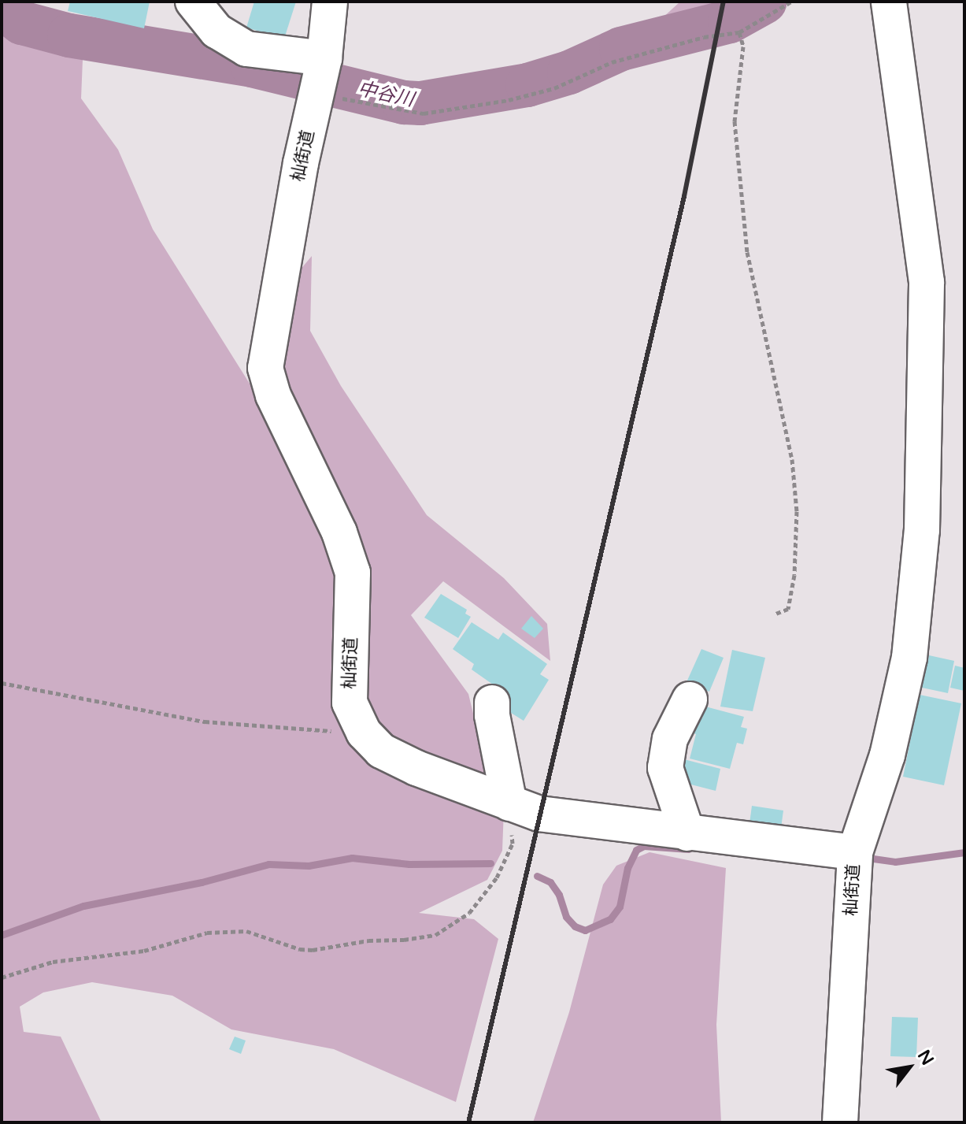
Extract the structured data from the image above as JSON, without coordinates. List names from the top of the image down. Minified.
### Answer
{"streets":{"street":["杣街道"]},"water":["中谷川"],"north":"top right"}
